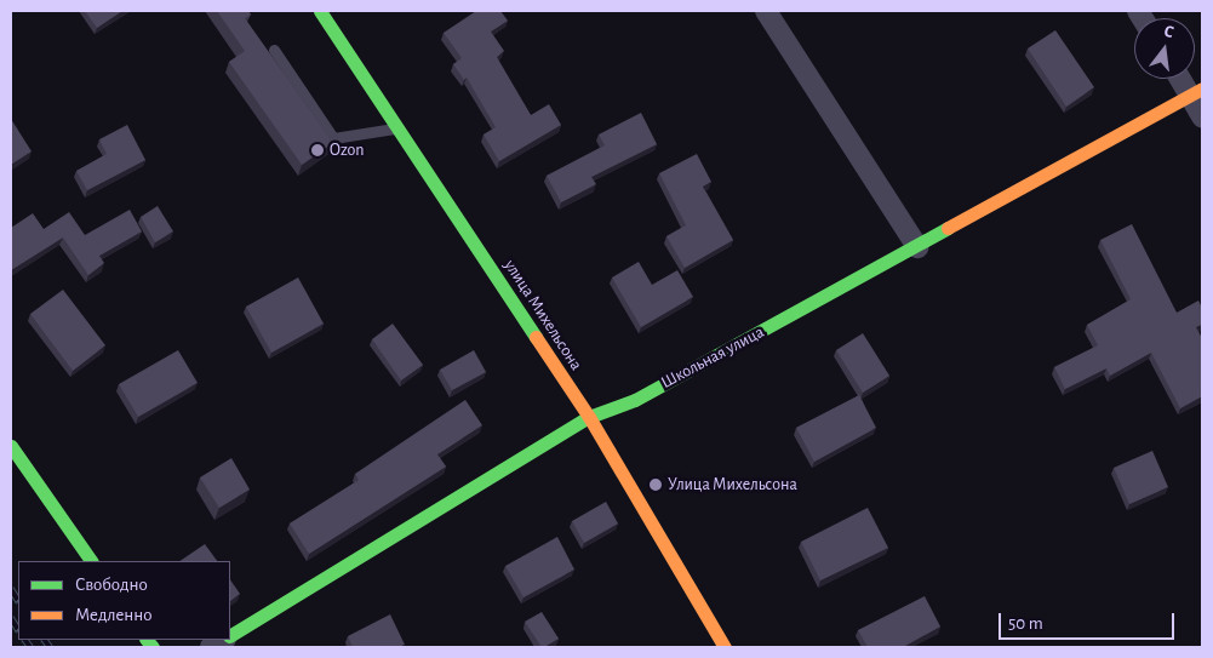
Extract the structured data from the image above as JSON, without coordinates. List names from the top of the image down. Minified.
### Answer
{"streets":{"street":["улица Михельсона","Школьная улица"]},"crossings":[["улица Михельсона","Школьная улица"]],"places":["Ozon","Улица Михельсона"],"legend":["Свободно","Медленно"],"scale_bar":"50 m","north":"top"}
